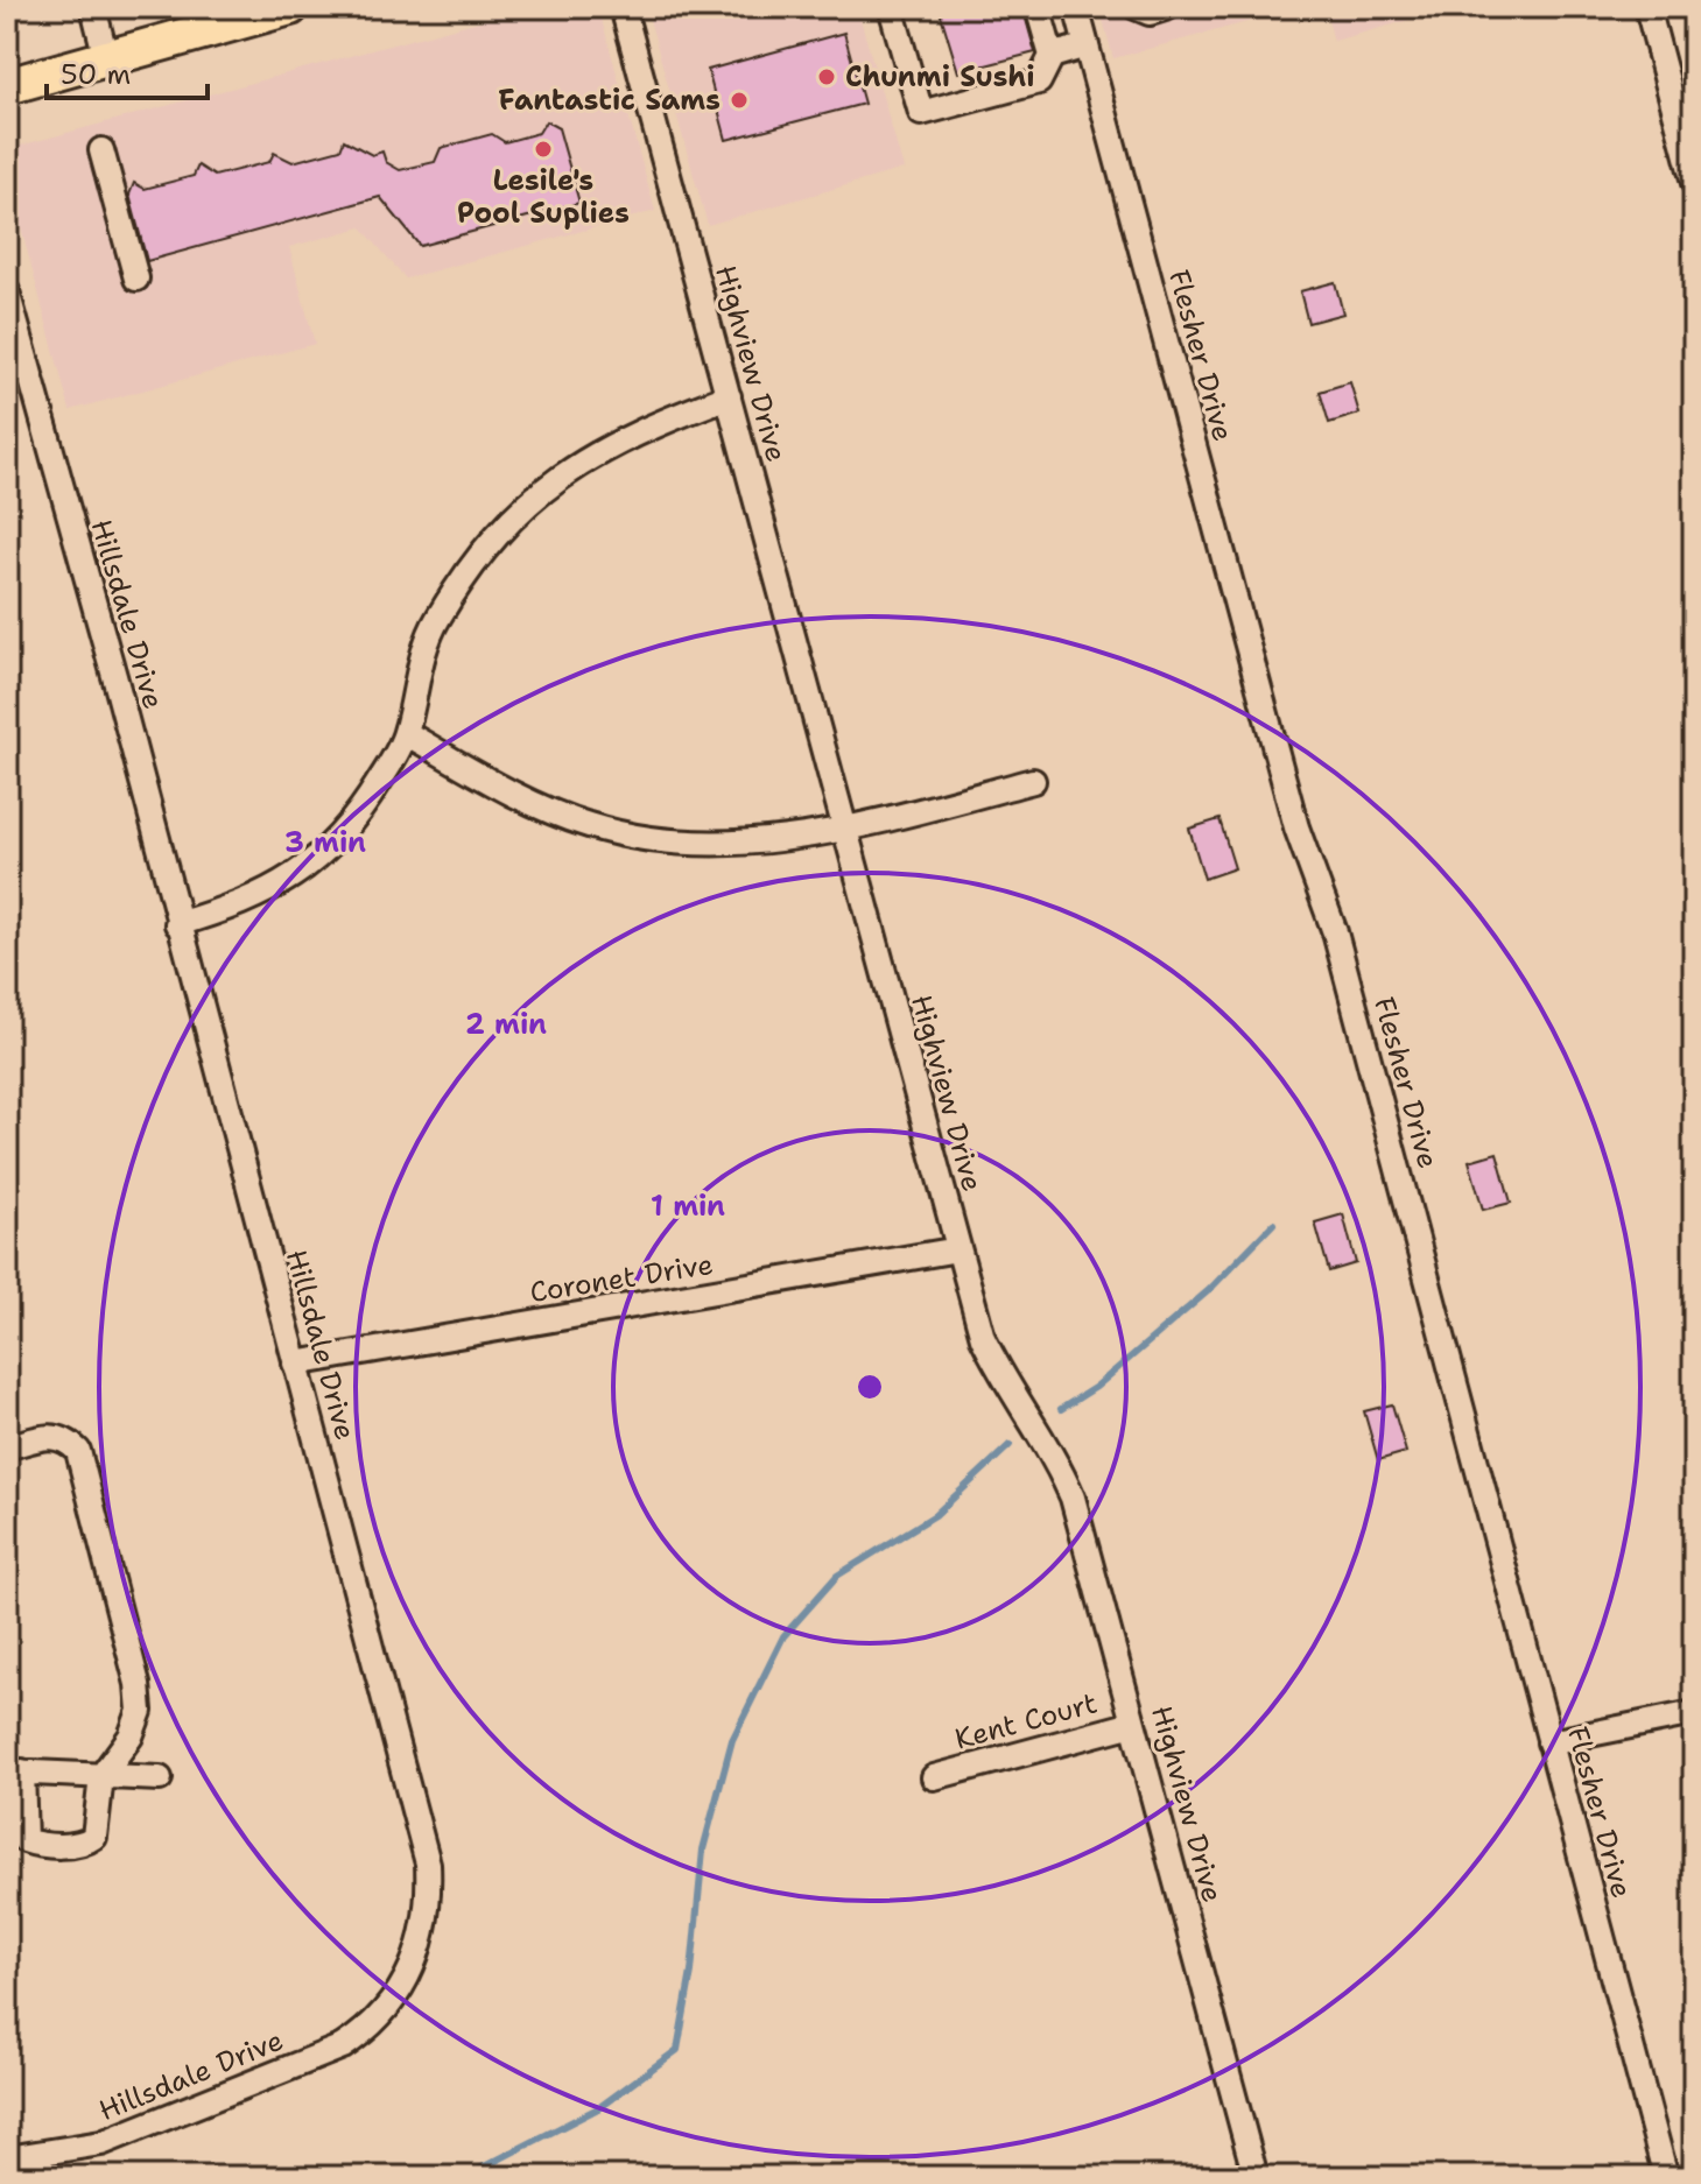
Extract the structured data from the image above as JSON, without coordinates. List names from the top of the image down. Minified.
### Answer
{"streets":{"street":["Flesher Drive","Highview Drive","Hillsdale Drive","Coronet Drive","Kent Court"]},"crossings":[["Highview Drive","Coronet Drive"],["Highview Drive","Kent Court"],["Hillsdale Drive","Coronet Drive"]],"places":["Chunmi Sushi","Fantastic Sams","Lesile's Pool Suplies"],"scale_bar":"50 m","rings":["3 min","2 min","1 min"]}
